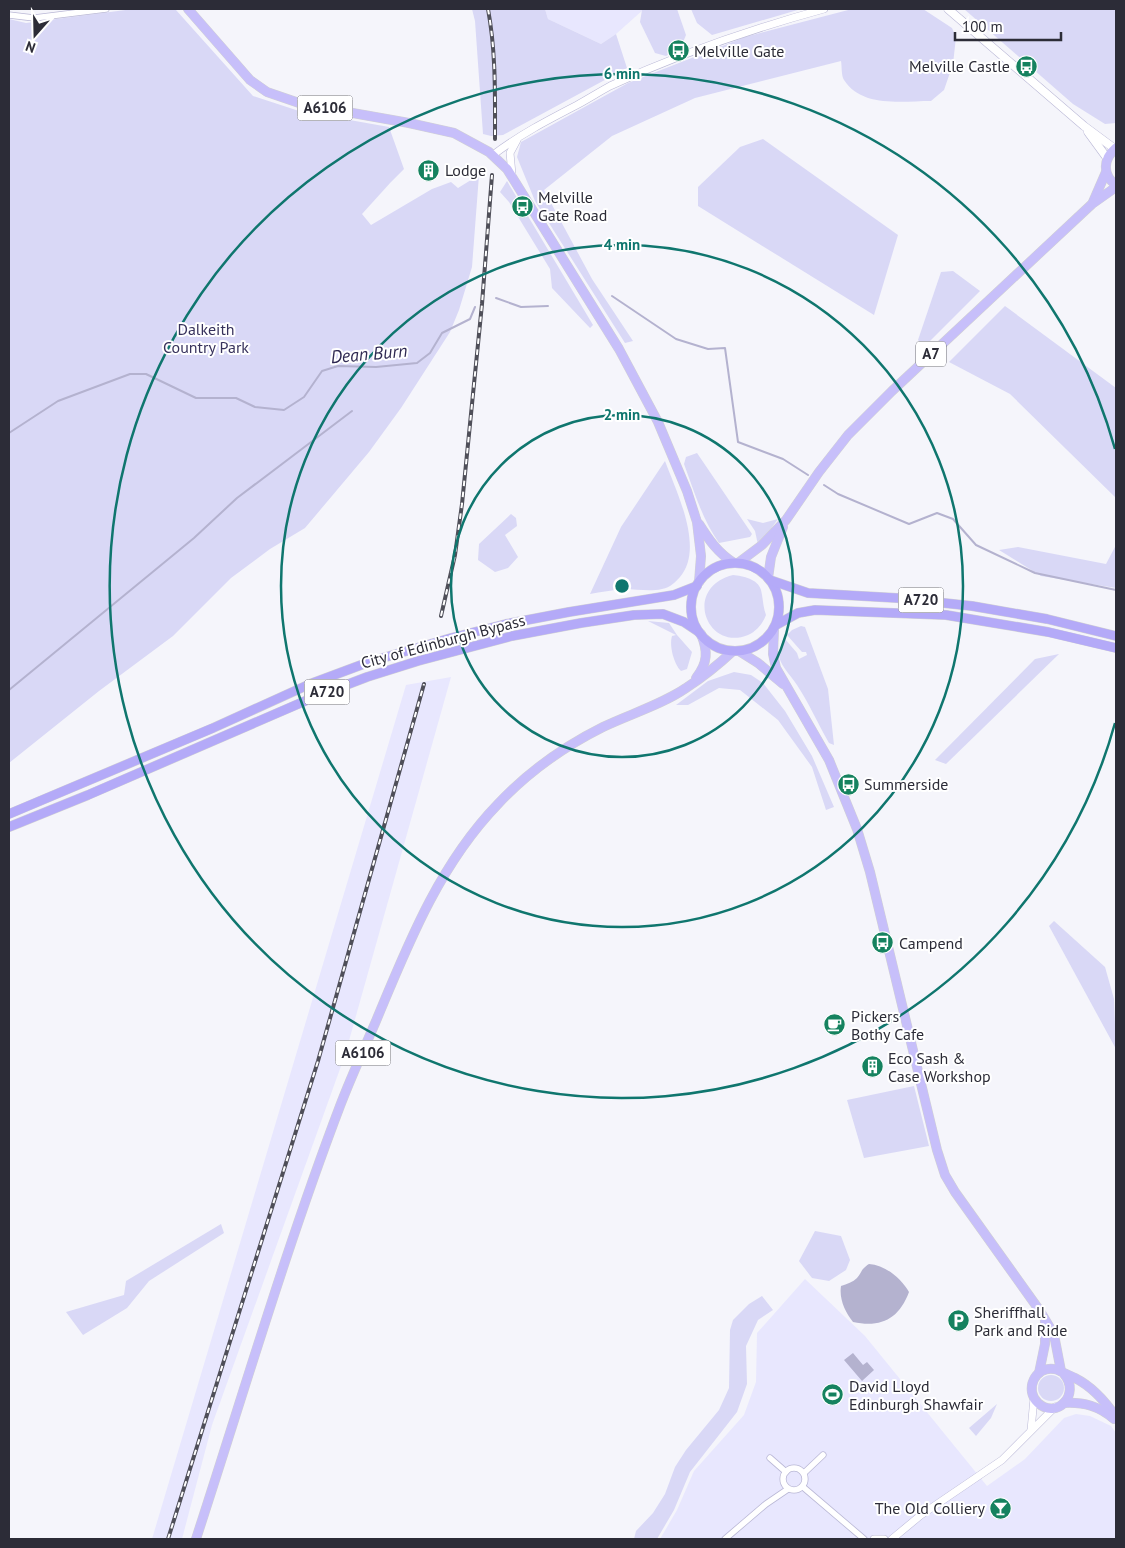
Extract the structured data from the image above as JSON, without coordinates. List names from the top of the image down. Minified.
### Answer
{"streets":{"highway":["A720","City of Edinburgh Bypass"],"main road":["A6106","A7"]},"crossings":[["A6106","A7"],["A6106","A720"],["A6106","City of Edinburgh Bypass"],["A7","A720"],["A7","City of Edinburgh Bypass"],["A720","City of Edinburgh Bypass"]],"water":["Dean Burn"],"parks":["Dalkeith Country Park"],"places":{"bus stop":["Melville Gate","Melville Castle","Melville Gate Road","Summerside","Campend"],"building":["Lodge","Eco Sash & Case Workshop"],"cafe":["Pickers Bothy Cafe"],"parking":["Sheriffhall Park and Ride"],"sports":["David Lloyd Edinburgh Shawfair"],"bar":["The Old Colliery"]},"scale_bar":"100 m","north":"bottom","rings":["6 min","4 min","2 min"]}
